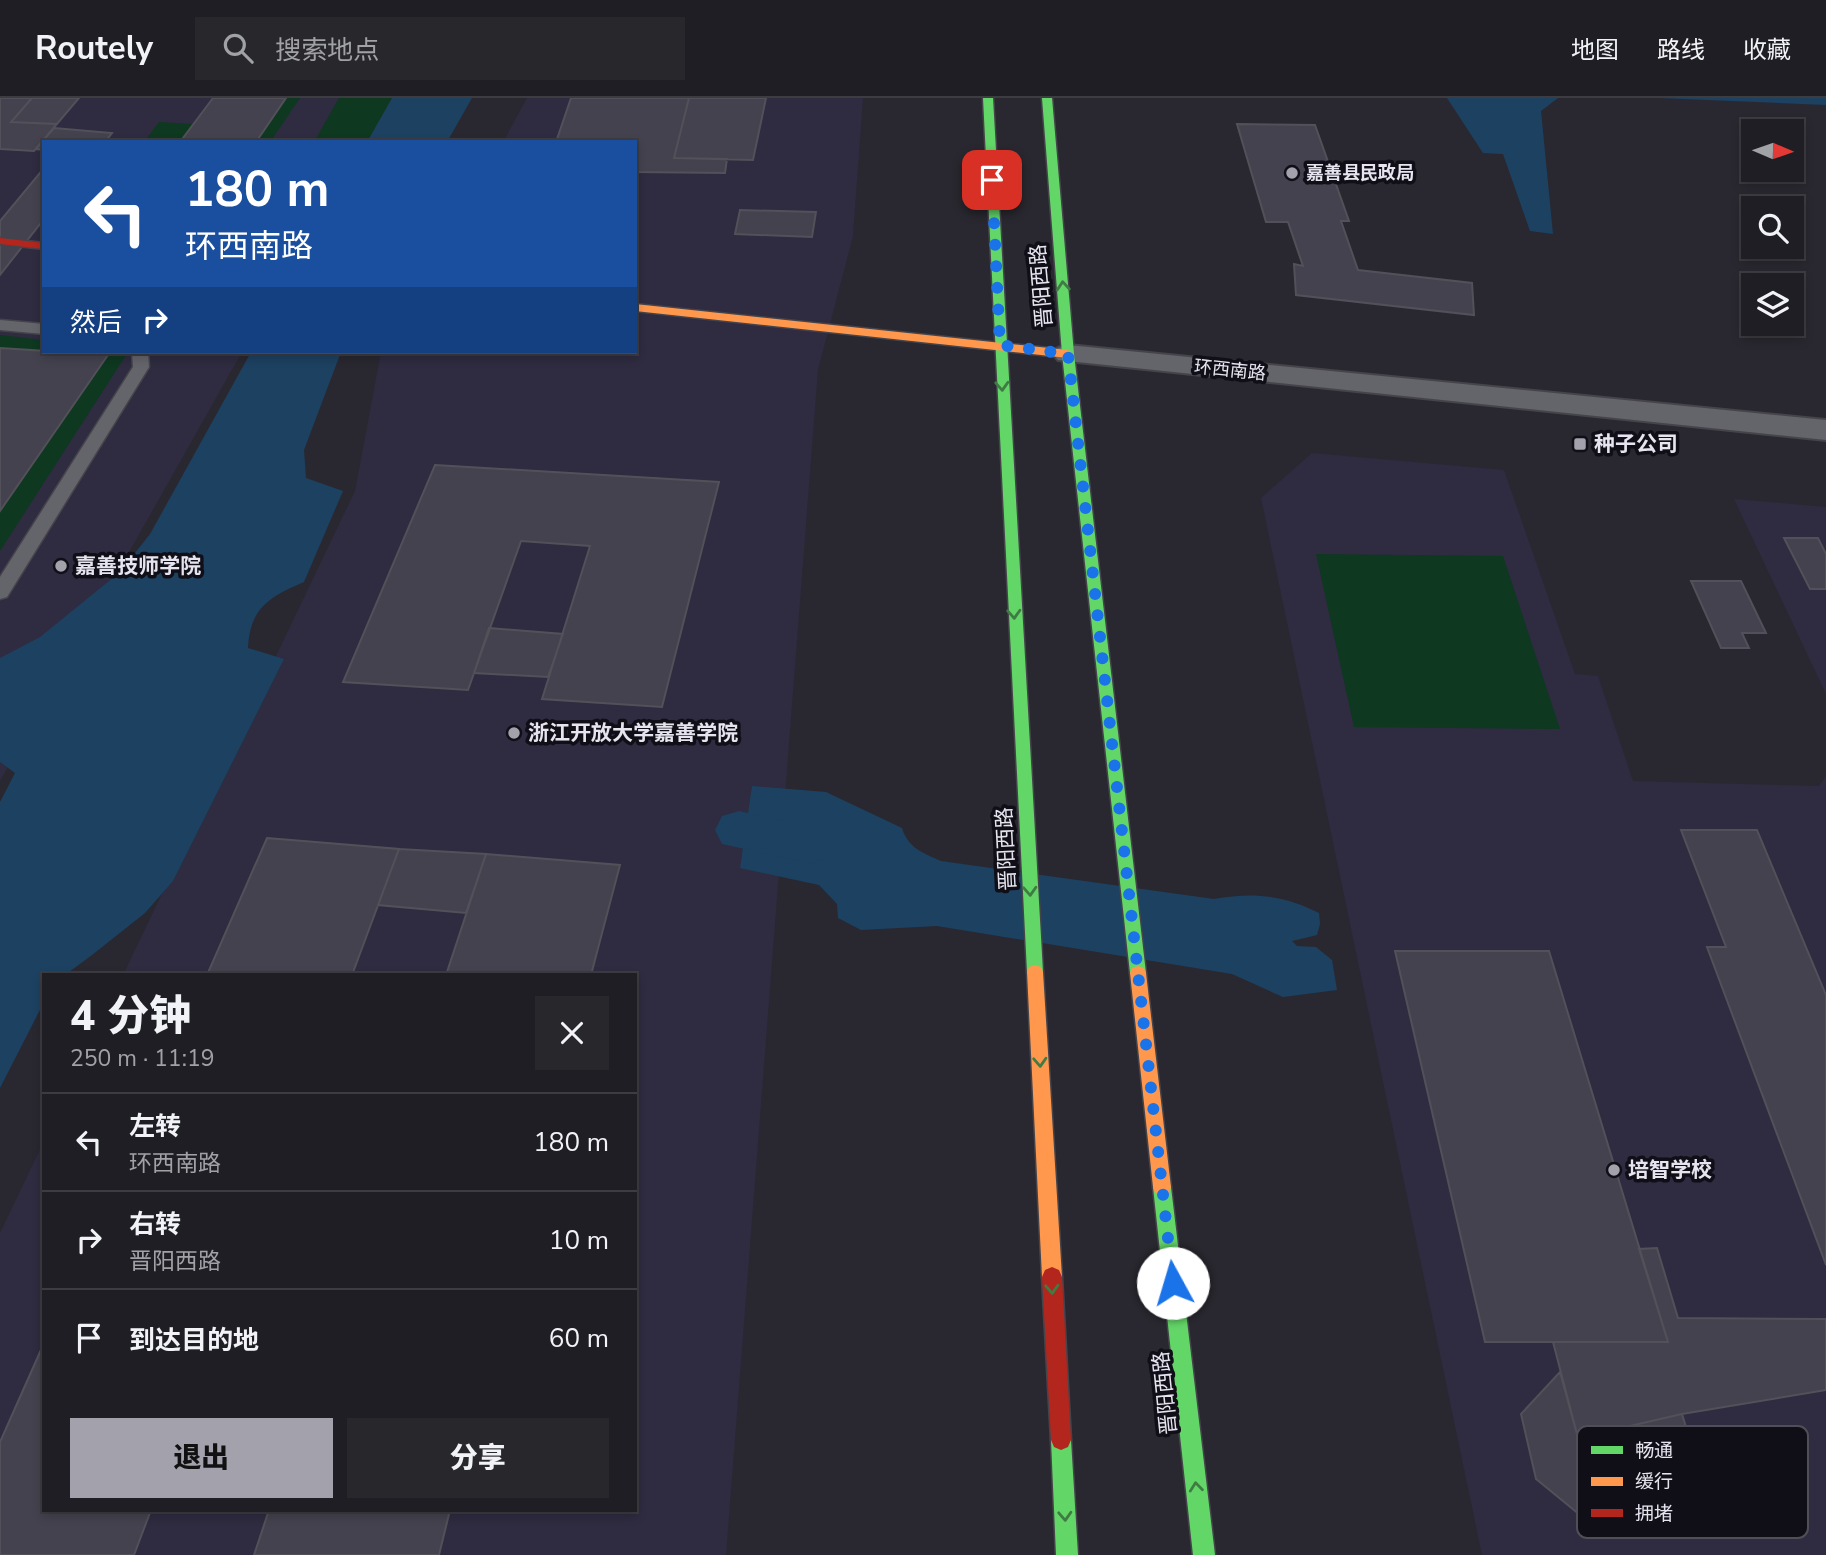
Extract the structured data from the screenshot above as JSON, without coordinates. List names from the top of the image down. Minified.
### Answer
{"streets":{"main road":["晋阳西路","环西南路"]},"crossings":[["晋阳西路","环西南路"]],"places":{"other":["嘉善县民政局","嘉善技师学院","浙江开放大学嘉善学院","培智学校"],"transit":["种子公司"]},"legend":["畅通","缓行","拥堵"],"north":"right","page":{"header":"Routely","search":"搜索地点","nav":["地图","路线","收藏"],"turn":["180 m","环西南路"],"then":"然后","heading":["4 分钟","250 m · 11:19"],"list":[{"name":"左转","note":"环西南路","value":"180 m"},{"name":"右转","note":"晋阳西路","value":"10 m"},{"name":"到达目的地","value":"60 m"}],"buttons":["退出","分享"]}}
